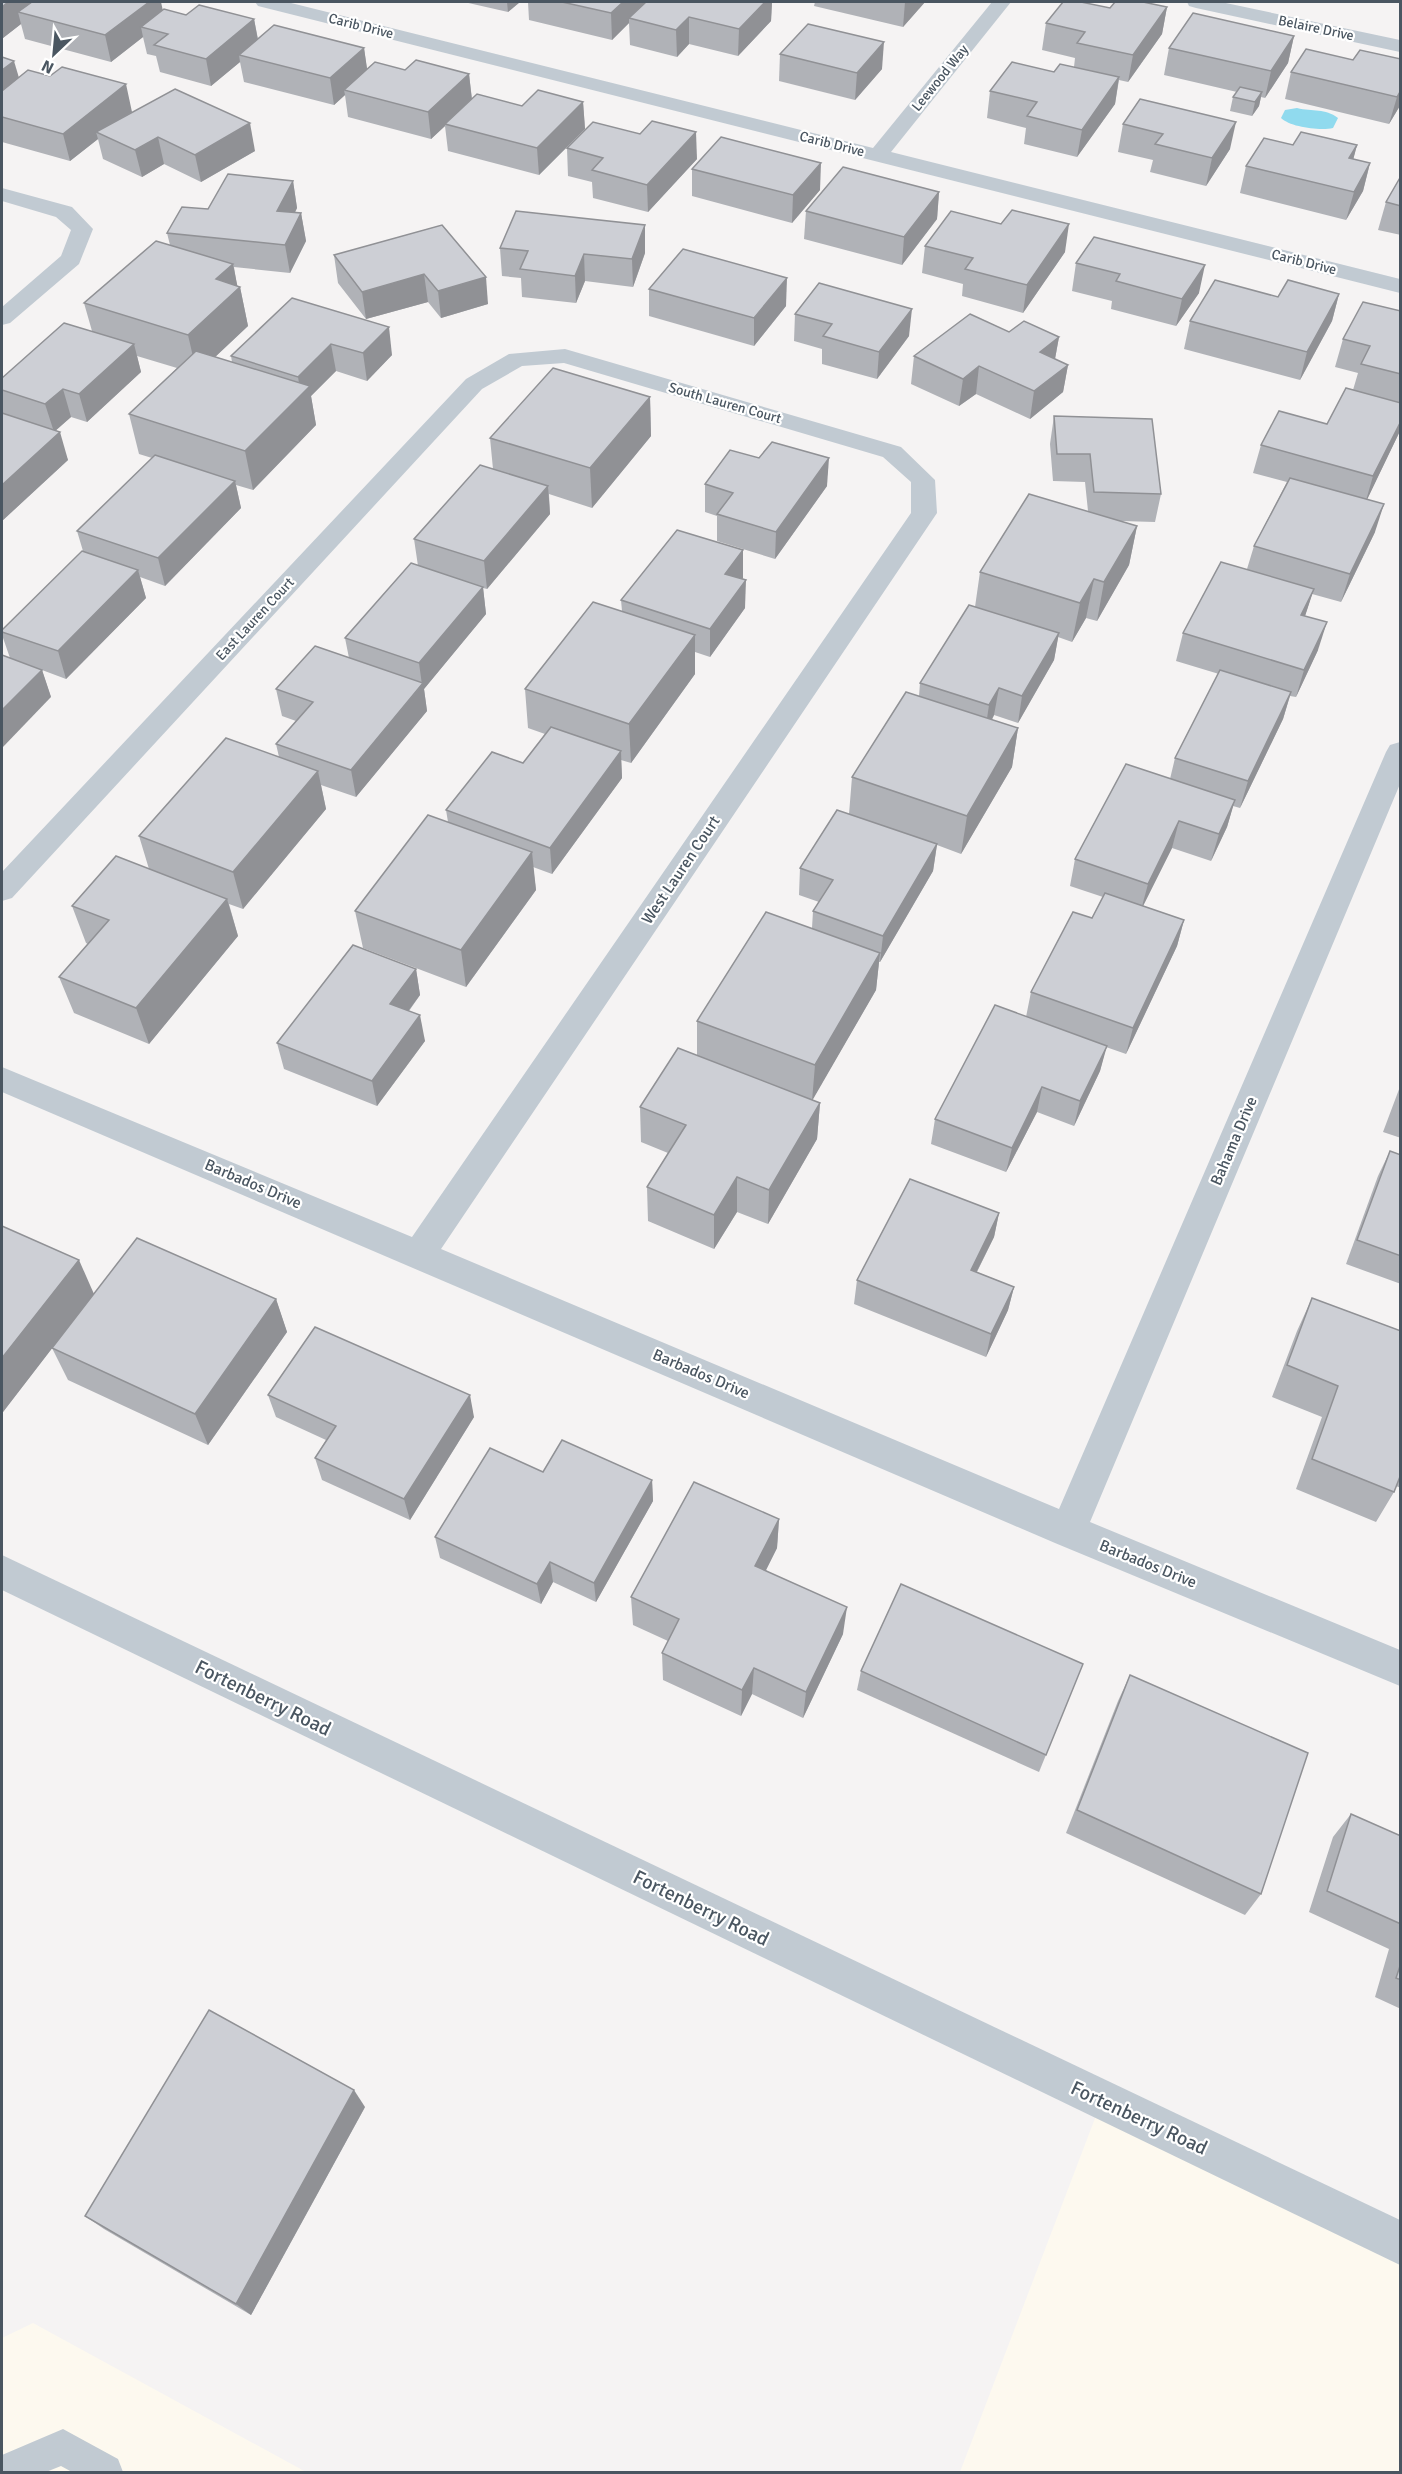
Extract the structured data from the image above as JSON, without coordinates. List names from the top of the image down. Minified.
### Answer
{"streets":{"street":["Carib Drive","Belaire Drive","Leewood Way","South Lauren Court","East Lauren Court","West Lauren Court","Bahama Drive","Barbados Drive","Fortenberry Road"]},"crossings":[["Carib Drive","Leewood Way"],["South Lauren Court","East Lauren Court"],["South Lauren Court","West Lauren Court"],["West Lauren Court","Barbados Drive"],["Bahama Drive","Barbados Drive"]],"north":"bottom left"}
